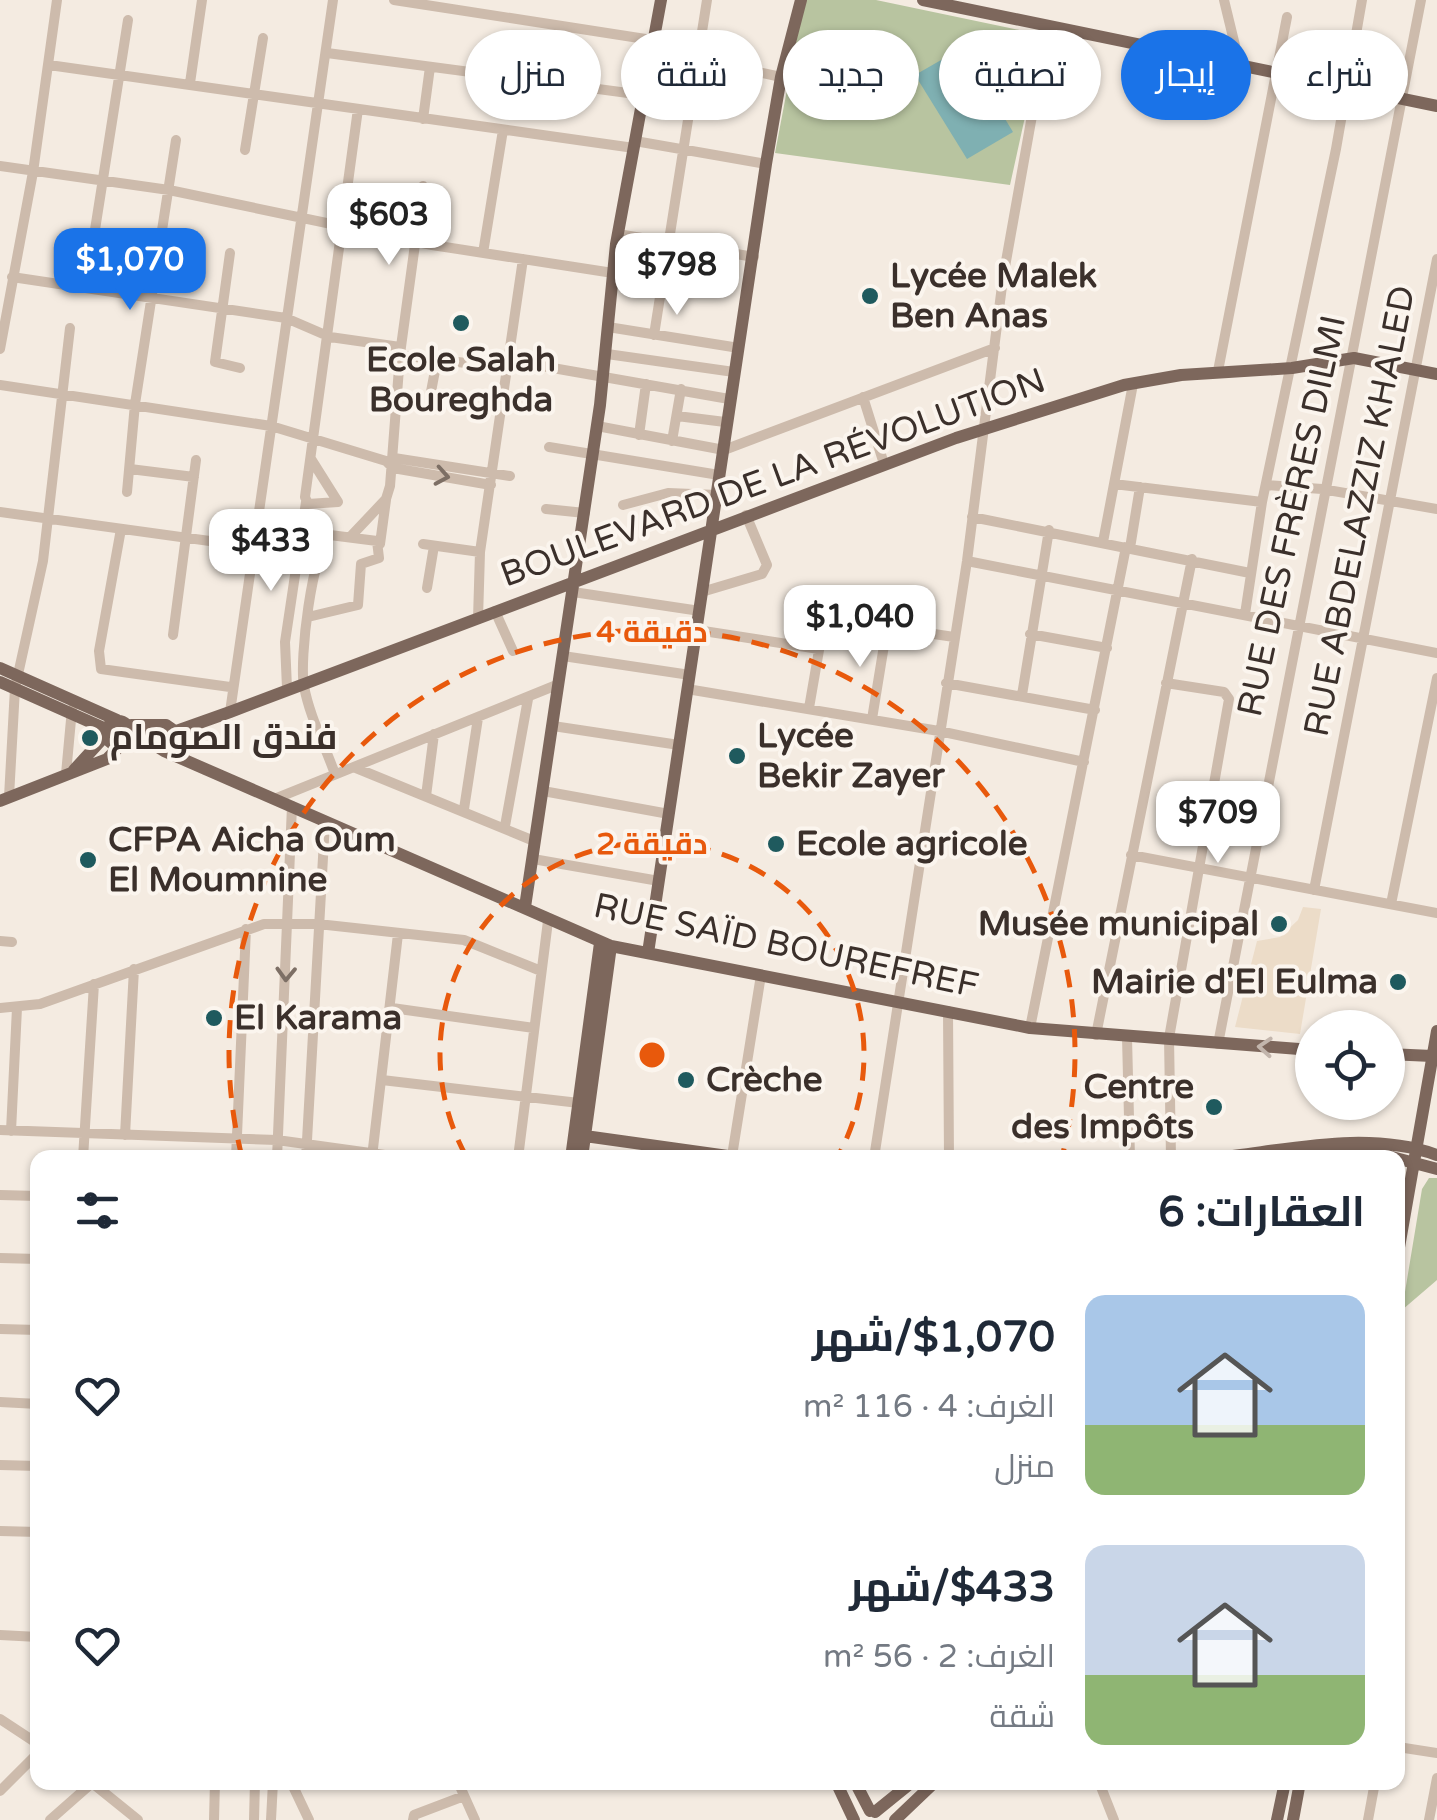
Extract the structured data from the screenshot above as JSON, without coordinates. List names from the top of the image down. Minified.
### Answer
{"streets":{"main road":["BOULEVARD DE LA RÉVOLUTION","RUE SAÏD BOUREFREF"],"street":["RUE ABDELAZZIZ KHALED","RUE DES FRÈRES DILMI"]},"crossings":[["BOULEVARD DE LA RÉVOLUTION","RUE ABDELAZZIZ KHALED"],["BOULEVARD DE LA RÉVOLUTION","RUE DES FRÈRES DILMI"],["BOULEVARD DE LA RÉVOLUTION","RUE SAÏD BOUREFREF"],["RUE DES FRÈRES DILMI","RUE SAÏD BOUREFREF"]],"places":["Lycée Malek Ben Anas","Ecole Salah Boureghda","فندق الصومام","Lycée Bekir Zayer","Ecole agricole","CFPA Aicha Oum El Moumnine","Musée municipal","Mairie d'El Eulma","El Karama","Crèche","Centre des Impôts"],"page":{"chip":["شراء","إيجار","تصفية","جديد","شقة","منزل"],"price":["$603","$1,070","$798","$433","$1,040","$709"],"heading":"العقارات: 6","list":[{"name":"$1,070/شهر","note":"الغرف: 4 · 116 m² · منزل"},{"name":"$433/شهر","note":"الغرف: 2 · 56 m² · شقة"}]},"rings":["4 دقيقة","2 دقيقة"]}
